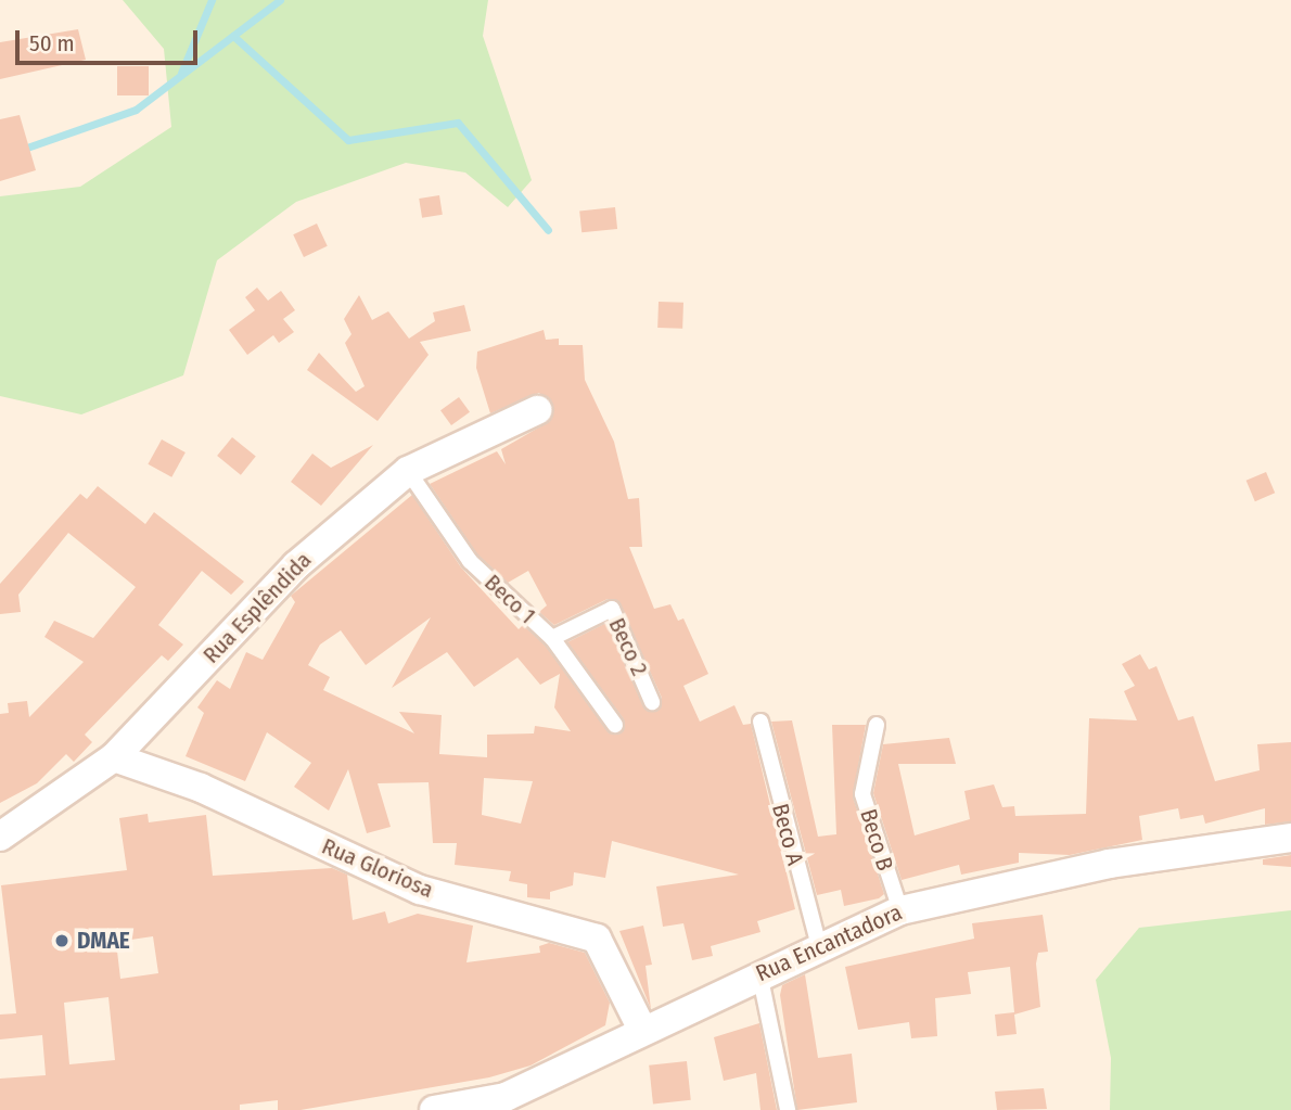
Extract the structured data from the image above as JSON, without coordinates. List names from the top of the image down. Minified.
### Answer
{"streets":{"street":["Rua Esplêndida","Rua Gloriosa","Rua Encantadora"],"lane":["Beco 1","Beco 2","Beco A","Beco B"]},"crossings":[["Beco 1","Rua Esplêndida"],["Beco 1","Beco 2"],["Rua Esplêndida","Rua Gloriosa"],["Beco A","Rua Encantadora"],["Beco B","Rua Encantadora"],["Rua Gloriosa","Rua Encantadora"]],"places":["DMAE"],"scale_bar":"50 m"}
